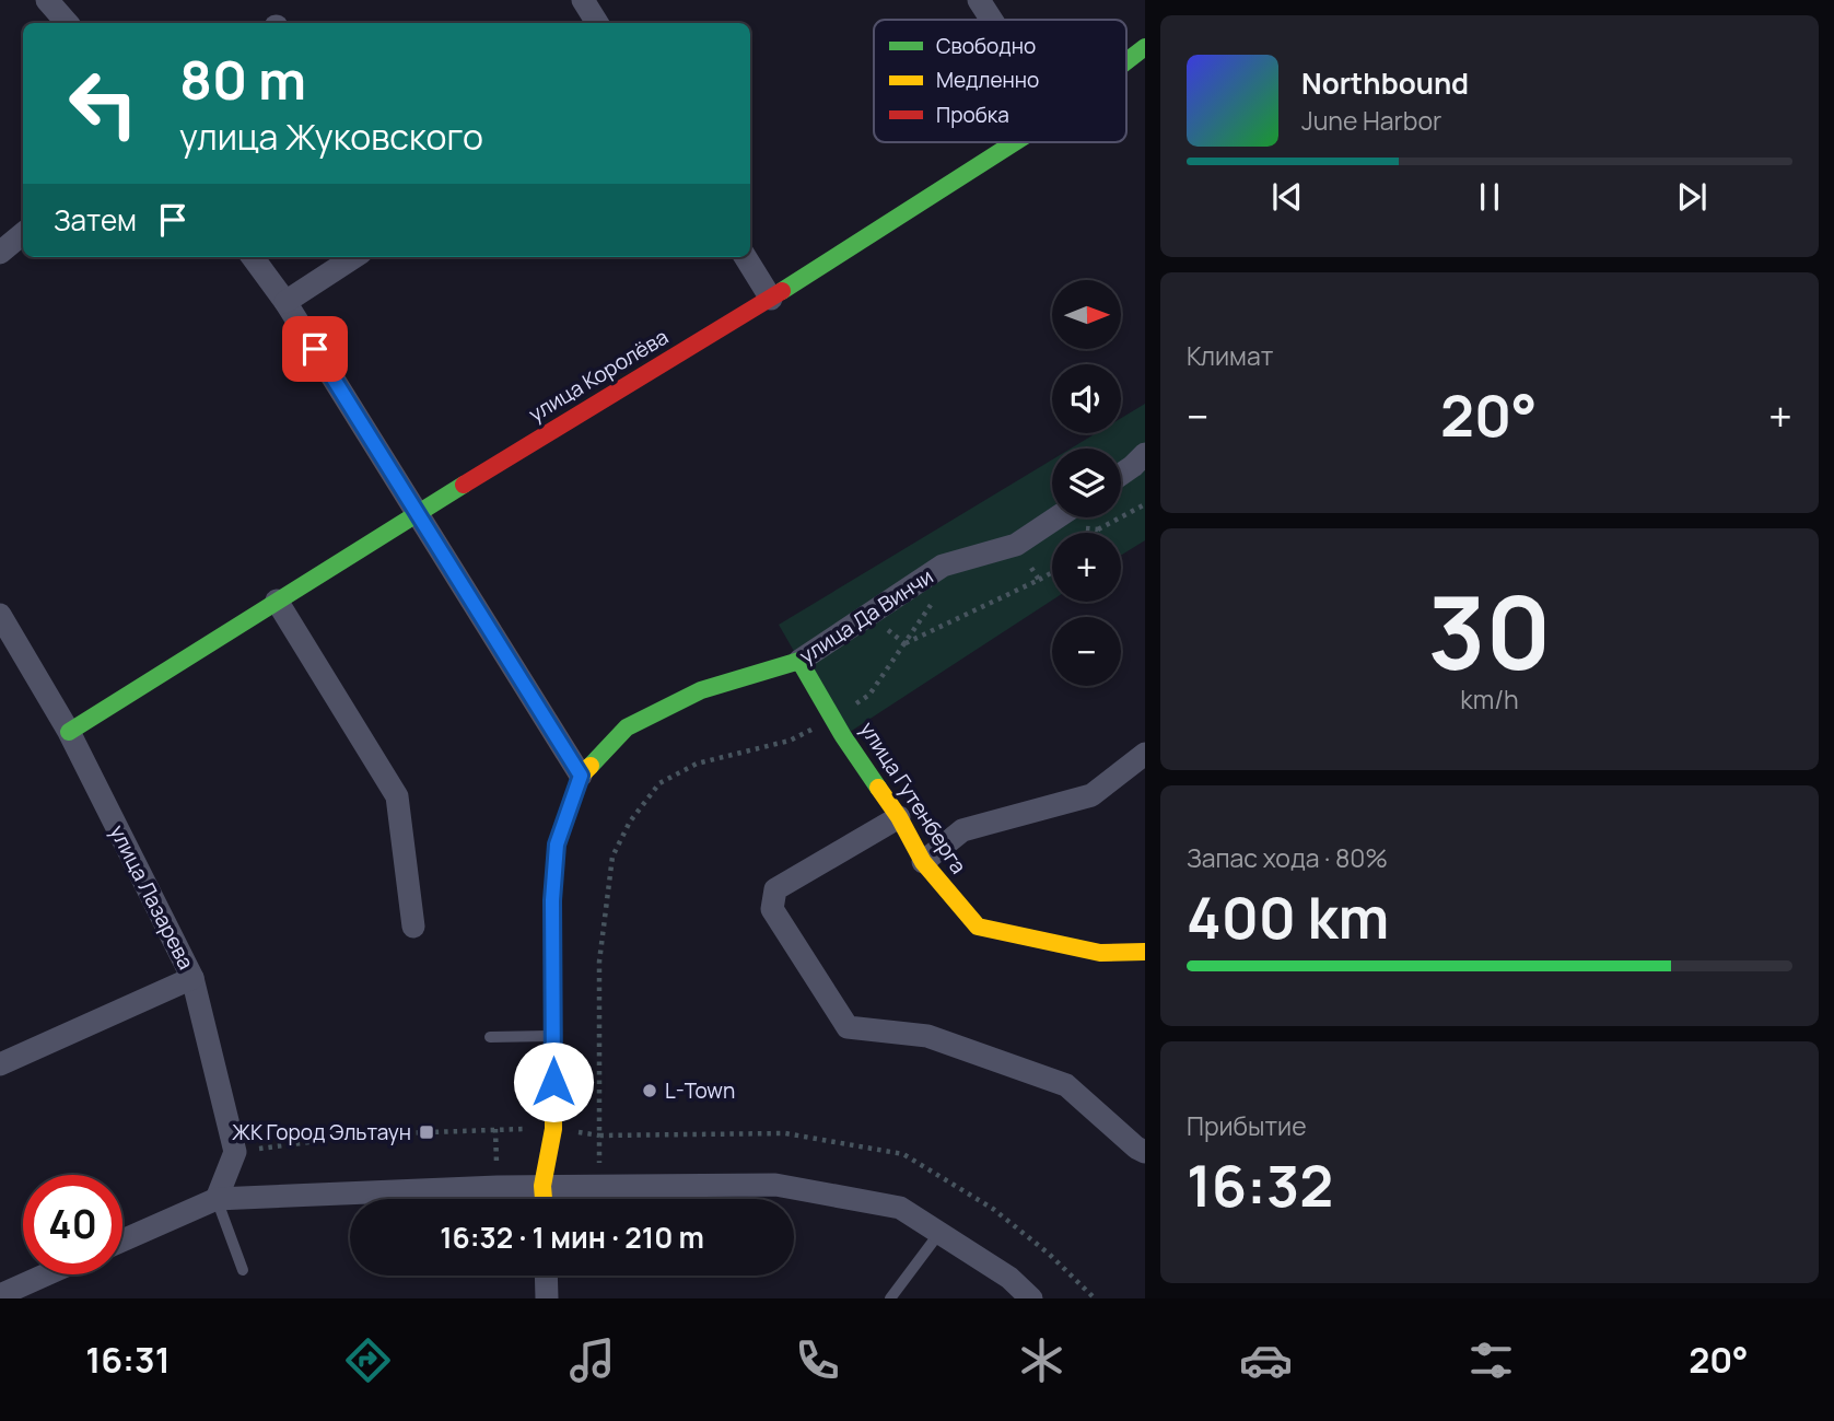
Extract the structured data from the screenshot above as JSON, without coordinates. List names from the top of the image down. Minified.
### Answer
{"streets":{"street":["улица Королёва","улица Да Винчи","улица Гутенберга","улица Лазарева"]},"crossings":[["улица Королёва","улица Лазарева"],["улица Да Винчи","улица Гутенберга"]],"places":{"other":["L-Town"],"transit":["ЖК Город Эльтаун"]},"legend":["Свободно","Медленно","Пробка"],"north":"right","page":{"turn":["80 m","улица Жуковского"],"song":["Northbound","June Harbor"],"then":"Затем","tile":["Климат",["30","km/h"],["Запас хода · 80%","400 km"],["Прибытие","16:32"]],"map_buttons":["+","−"],"heat":["−","20°","+"],"limit":"40","trip":"16:32 · 1 мин · 210 m","tabs":["16:31","20°"]}}
